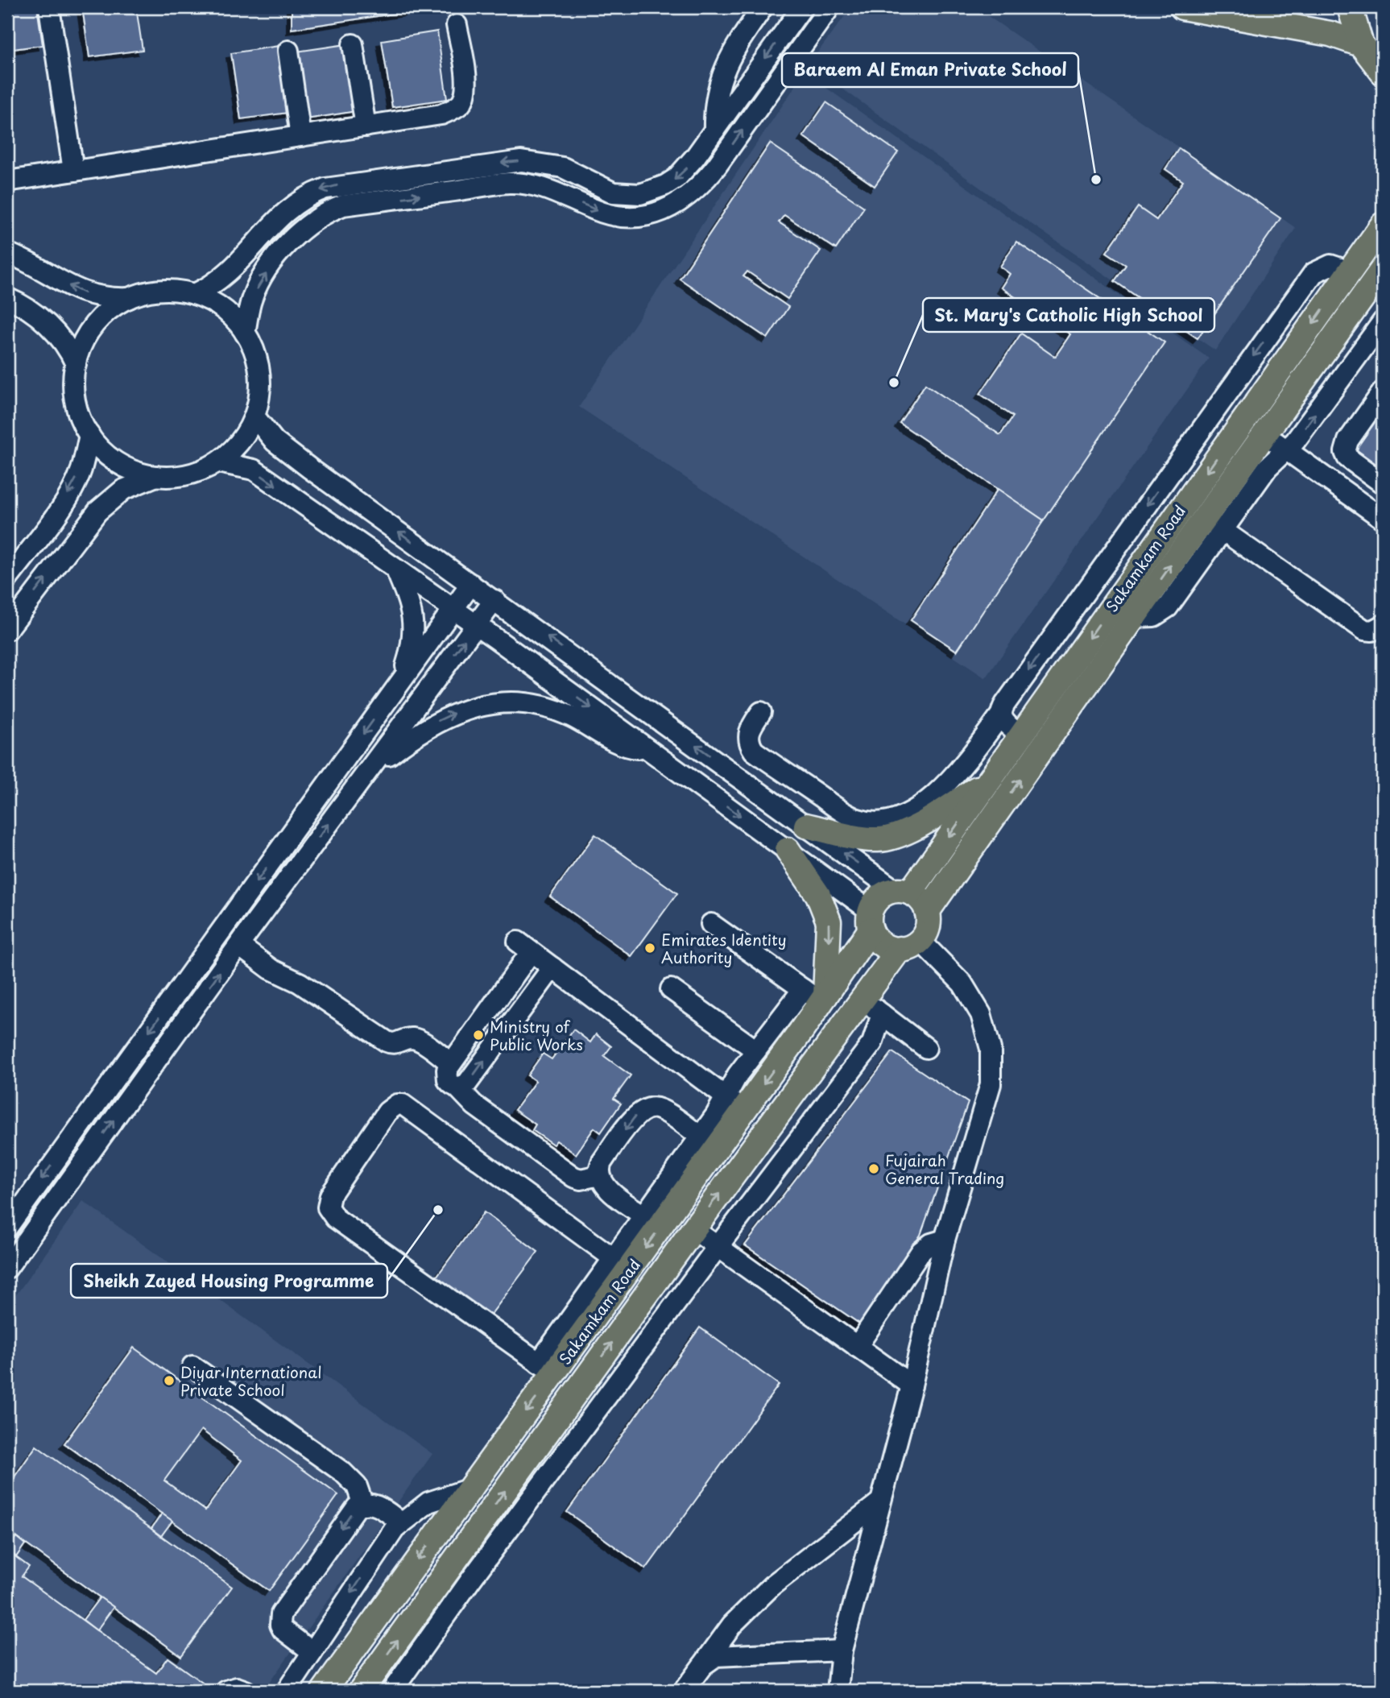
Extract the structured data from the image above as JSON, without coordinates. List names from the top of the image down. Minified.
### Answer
{"streets":{"main road":["Sakamkam Road"]},"places":["Baraem Al Eman Private School","St. Mary's Catholic High School","Emirates Identity Authority","Ministry of Public Works","Fujairah General Trading","Sheikh Zayed Housing Programme","Diyar International Private School"]}
